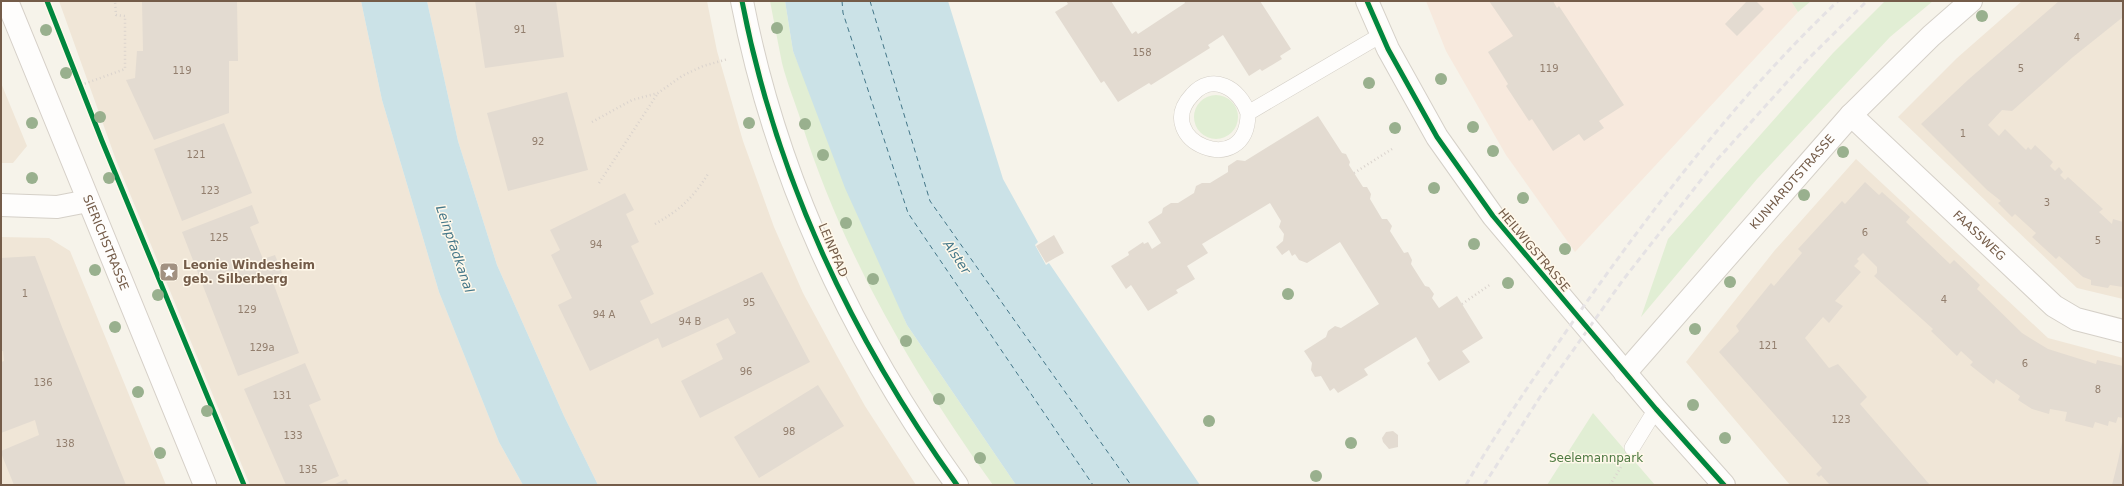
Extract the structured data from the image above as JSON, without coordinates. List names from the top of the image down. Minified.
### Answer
{"streets":{"street":["KUNHARDTSTRASSE","FAASSWEG","SIERICHSTRASSE","LEINPFAD","HEILWIGSTRASSE"]},"crossings":[["KUNHARDTSTRASSE","FAASSWEG"],["KUNHARDTSTRASSE","HEILWIGSTRASSE"]],"water":["Leinpfadkanal","Alster"],"parks":["Seelemannpark"],"places":{"place":["Leonie Windesheim geb. Silberberg"]},"house_numbers":["91","4","158","119","5","119","1","92","121","123","3","6","125","5","94","1","4","95","129","94 A","94 B","121","129a","6","96","136","8","131","123","98","133","138","135"]}
